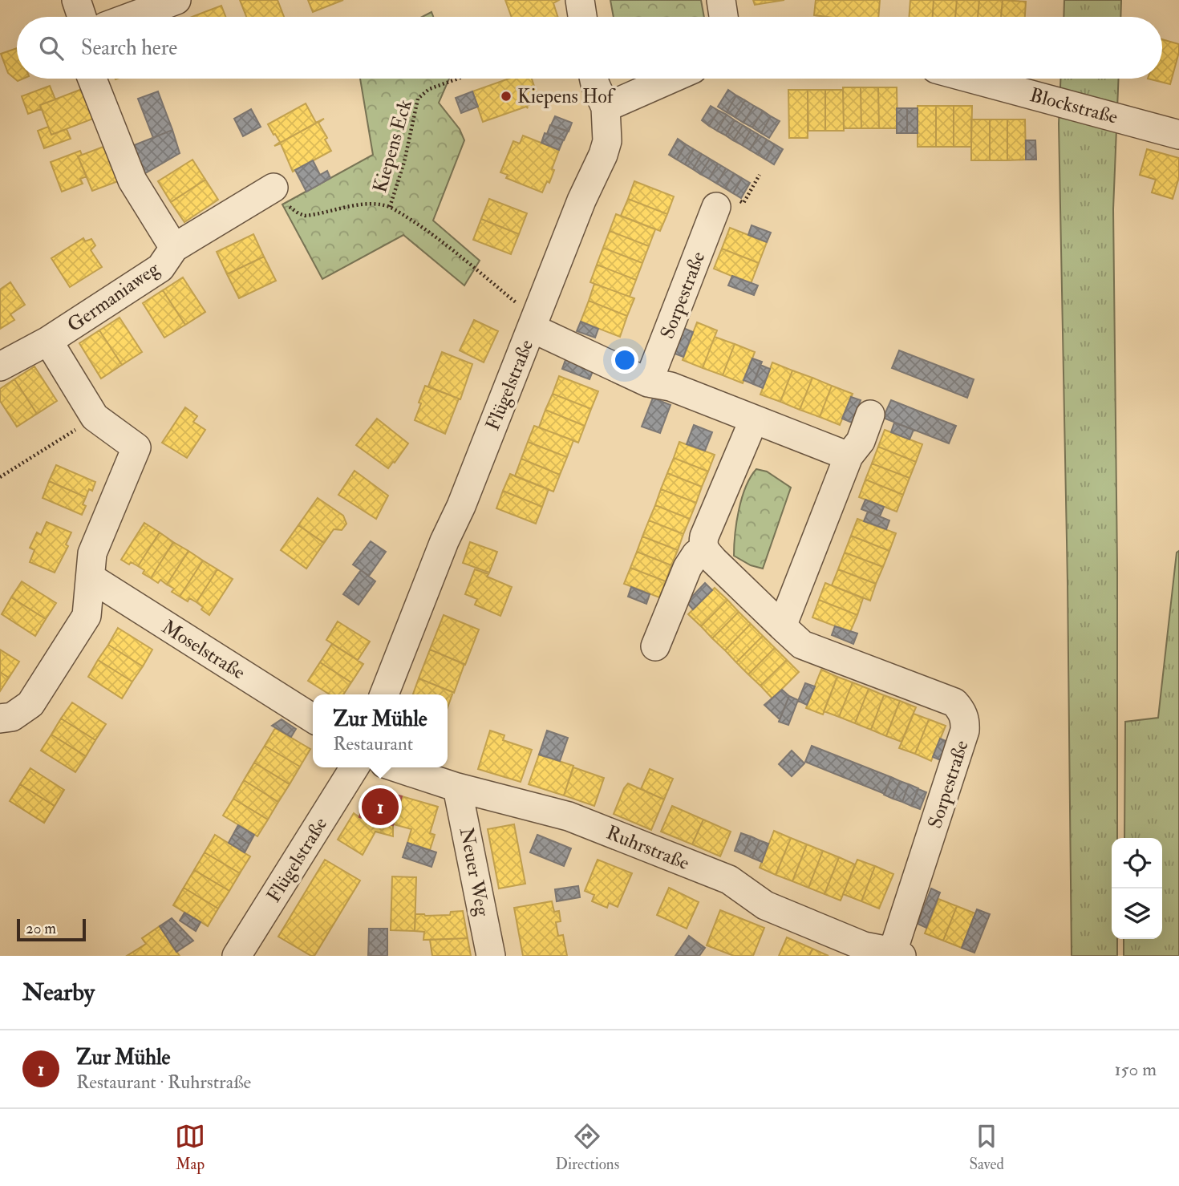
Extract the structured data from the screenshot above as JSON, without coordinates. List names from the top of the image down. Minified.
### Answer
{"streets":{"street":["Blockstraße","Sorpestraße","Germaniaweg","Flügelstraße","Moselstraße","Ruhrstraße","Neuer Weg"],"path":["Kiepens Eck"]},"crossings":[["Kiepens Eck","Germaniaweg"],["Kiepens Eck","Flügelstraße"],["Sorpestraße","Ruhrstraße"],["Germaniaweg","Moselstraße"],["Ruhrstraße","Neuer Weg"]],"places":["Kiepens Hof"],"scale_bar":"20 m","page":{"search":"Search here","popup":["Zur Mühle","Restaurant"],"pins":"1","scale":"20 m","heading":"Nearby","list":[{"mark":"1","name":"Zur Mühle","note":"Restaurant · Ruhrstraße","value":"150 m"}],"nav":["Map","Directions","Saved"]}}
